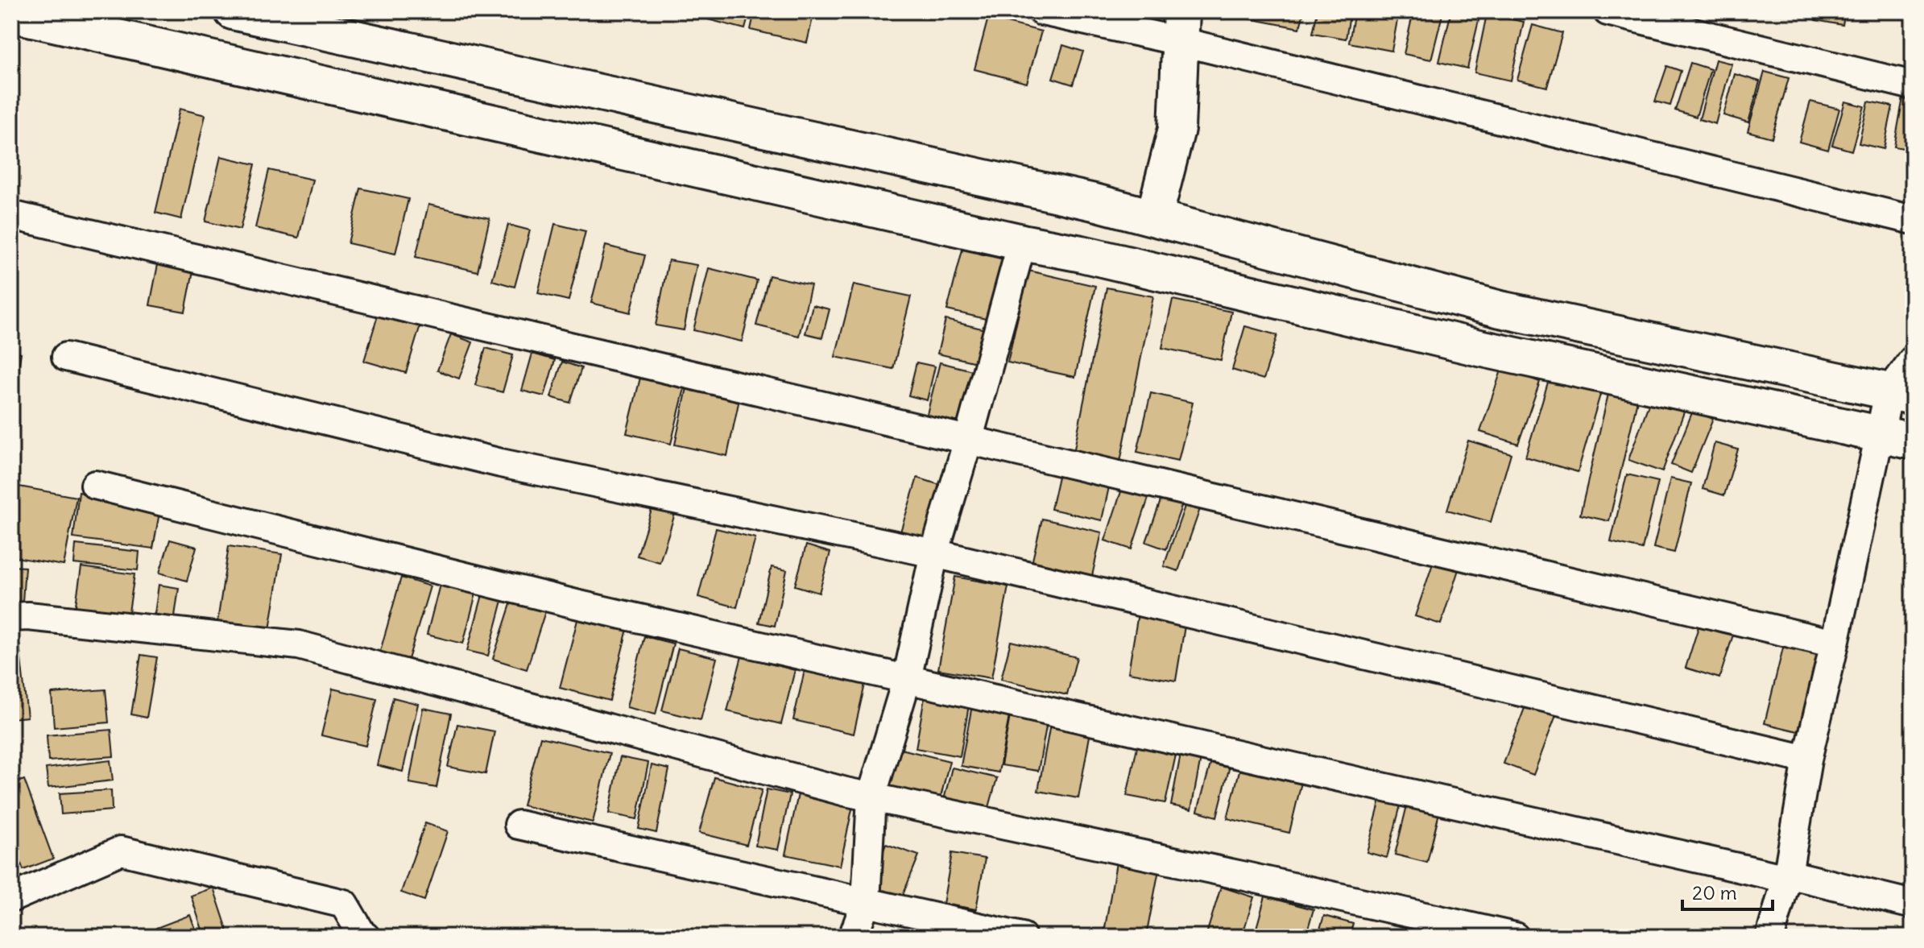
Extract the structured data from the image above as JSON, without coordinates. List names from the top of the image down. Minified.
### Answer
{"scale_bar":"20 m"}
